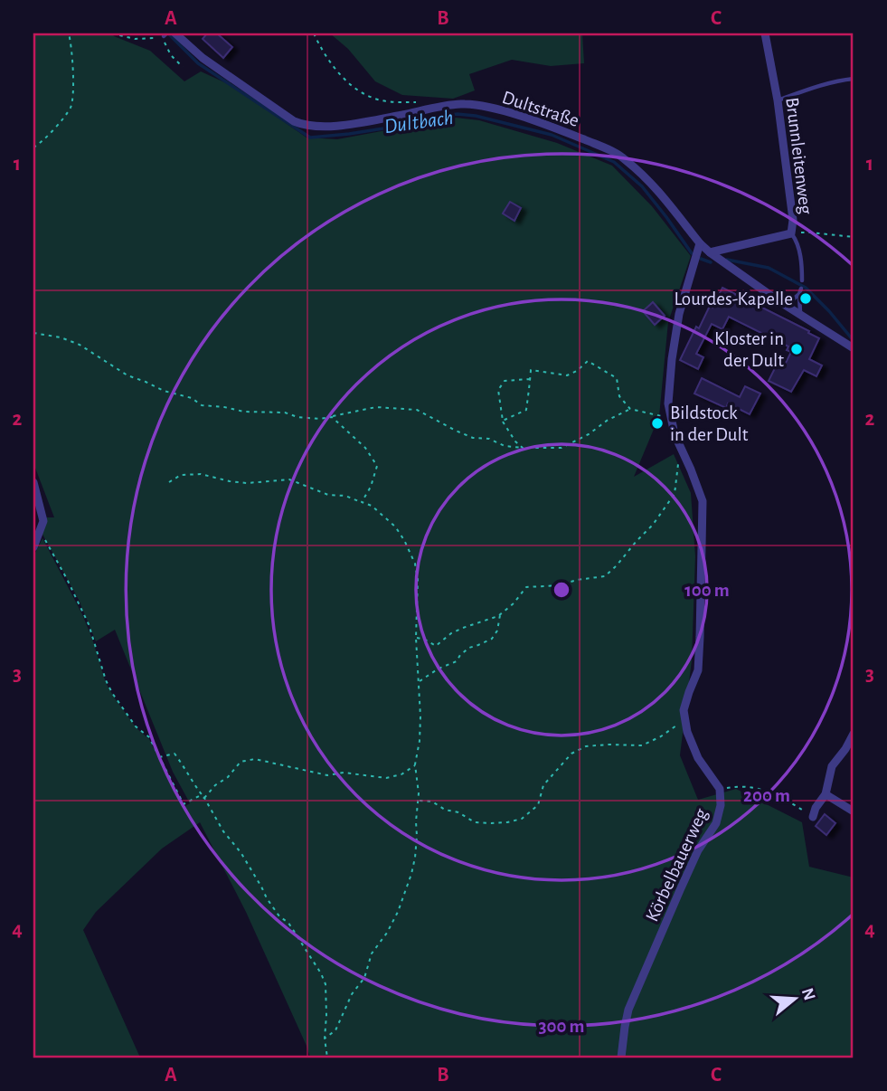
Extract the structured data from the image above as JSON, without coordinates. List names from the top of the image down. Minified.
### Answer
{"streets":{"street":["Dultstraße","Brunnleitenweg","Körbelbauerweg"]},"crossings":[["Dultstraße","Körbelbauerweg"]],"water":["Dultbach"],"places":["Lourdes-Kapelle","Kloster in der Dult","Bildstock in der Dult"],"north":"right","grid":{"columns":["A","B","C"],"rows":["1","2","3","4"]},"rings":["100 m","200 m","300 m"]}
